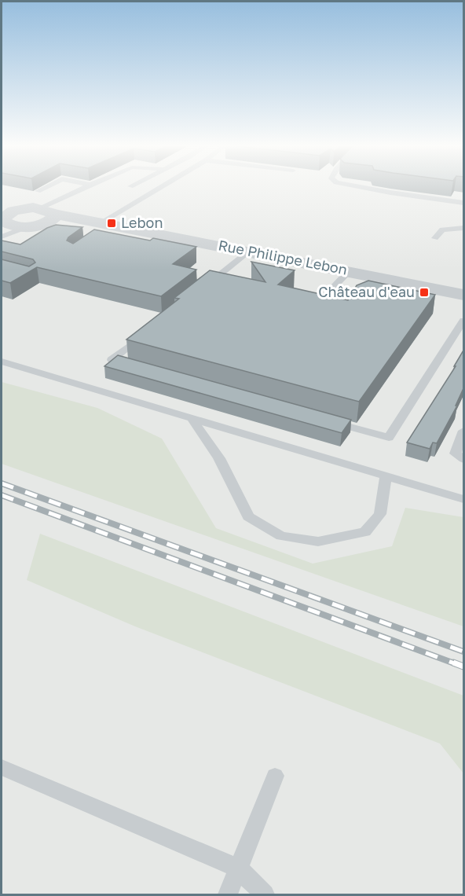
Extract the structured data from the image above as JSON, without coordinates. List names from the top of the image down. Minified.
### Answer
{"streets":{"street":["Rue Philippe Lebon"]},"places":{"transit":["Lebon","Château d'eau"]}}
